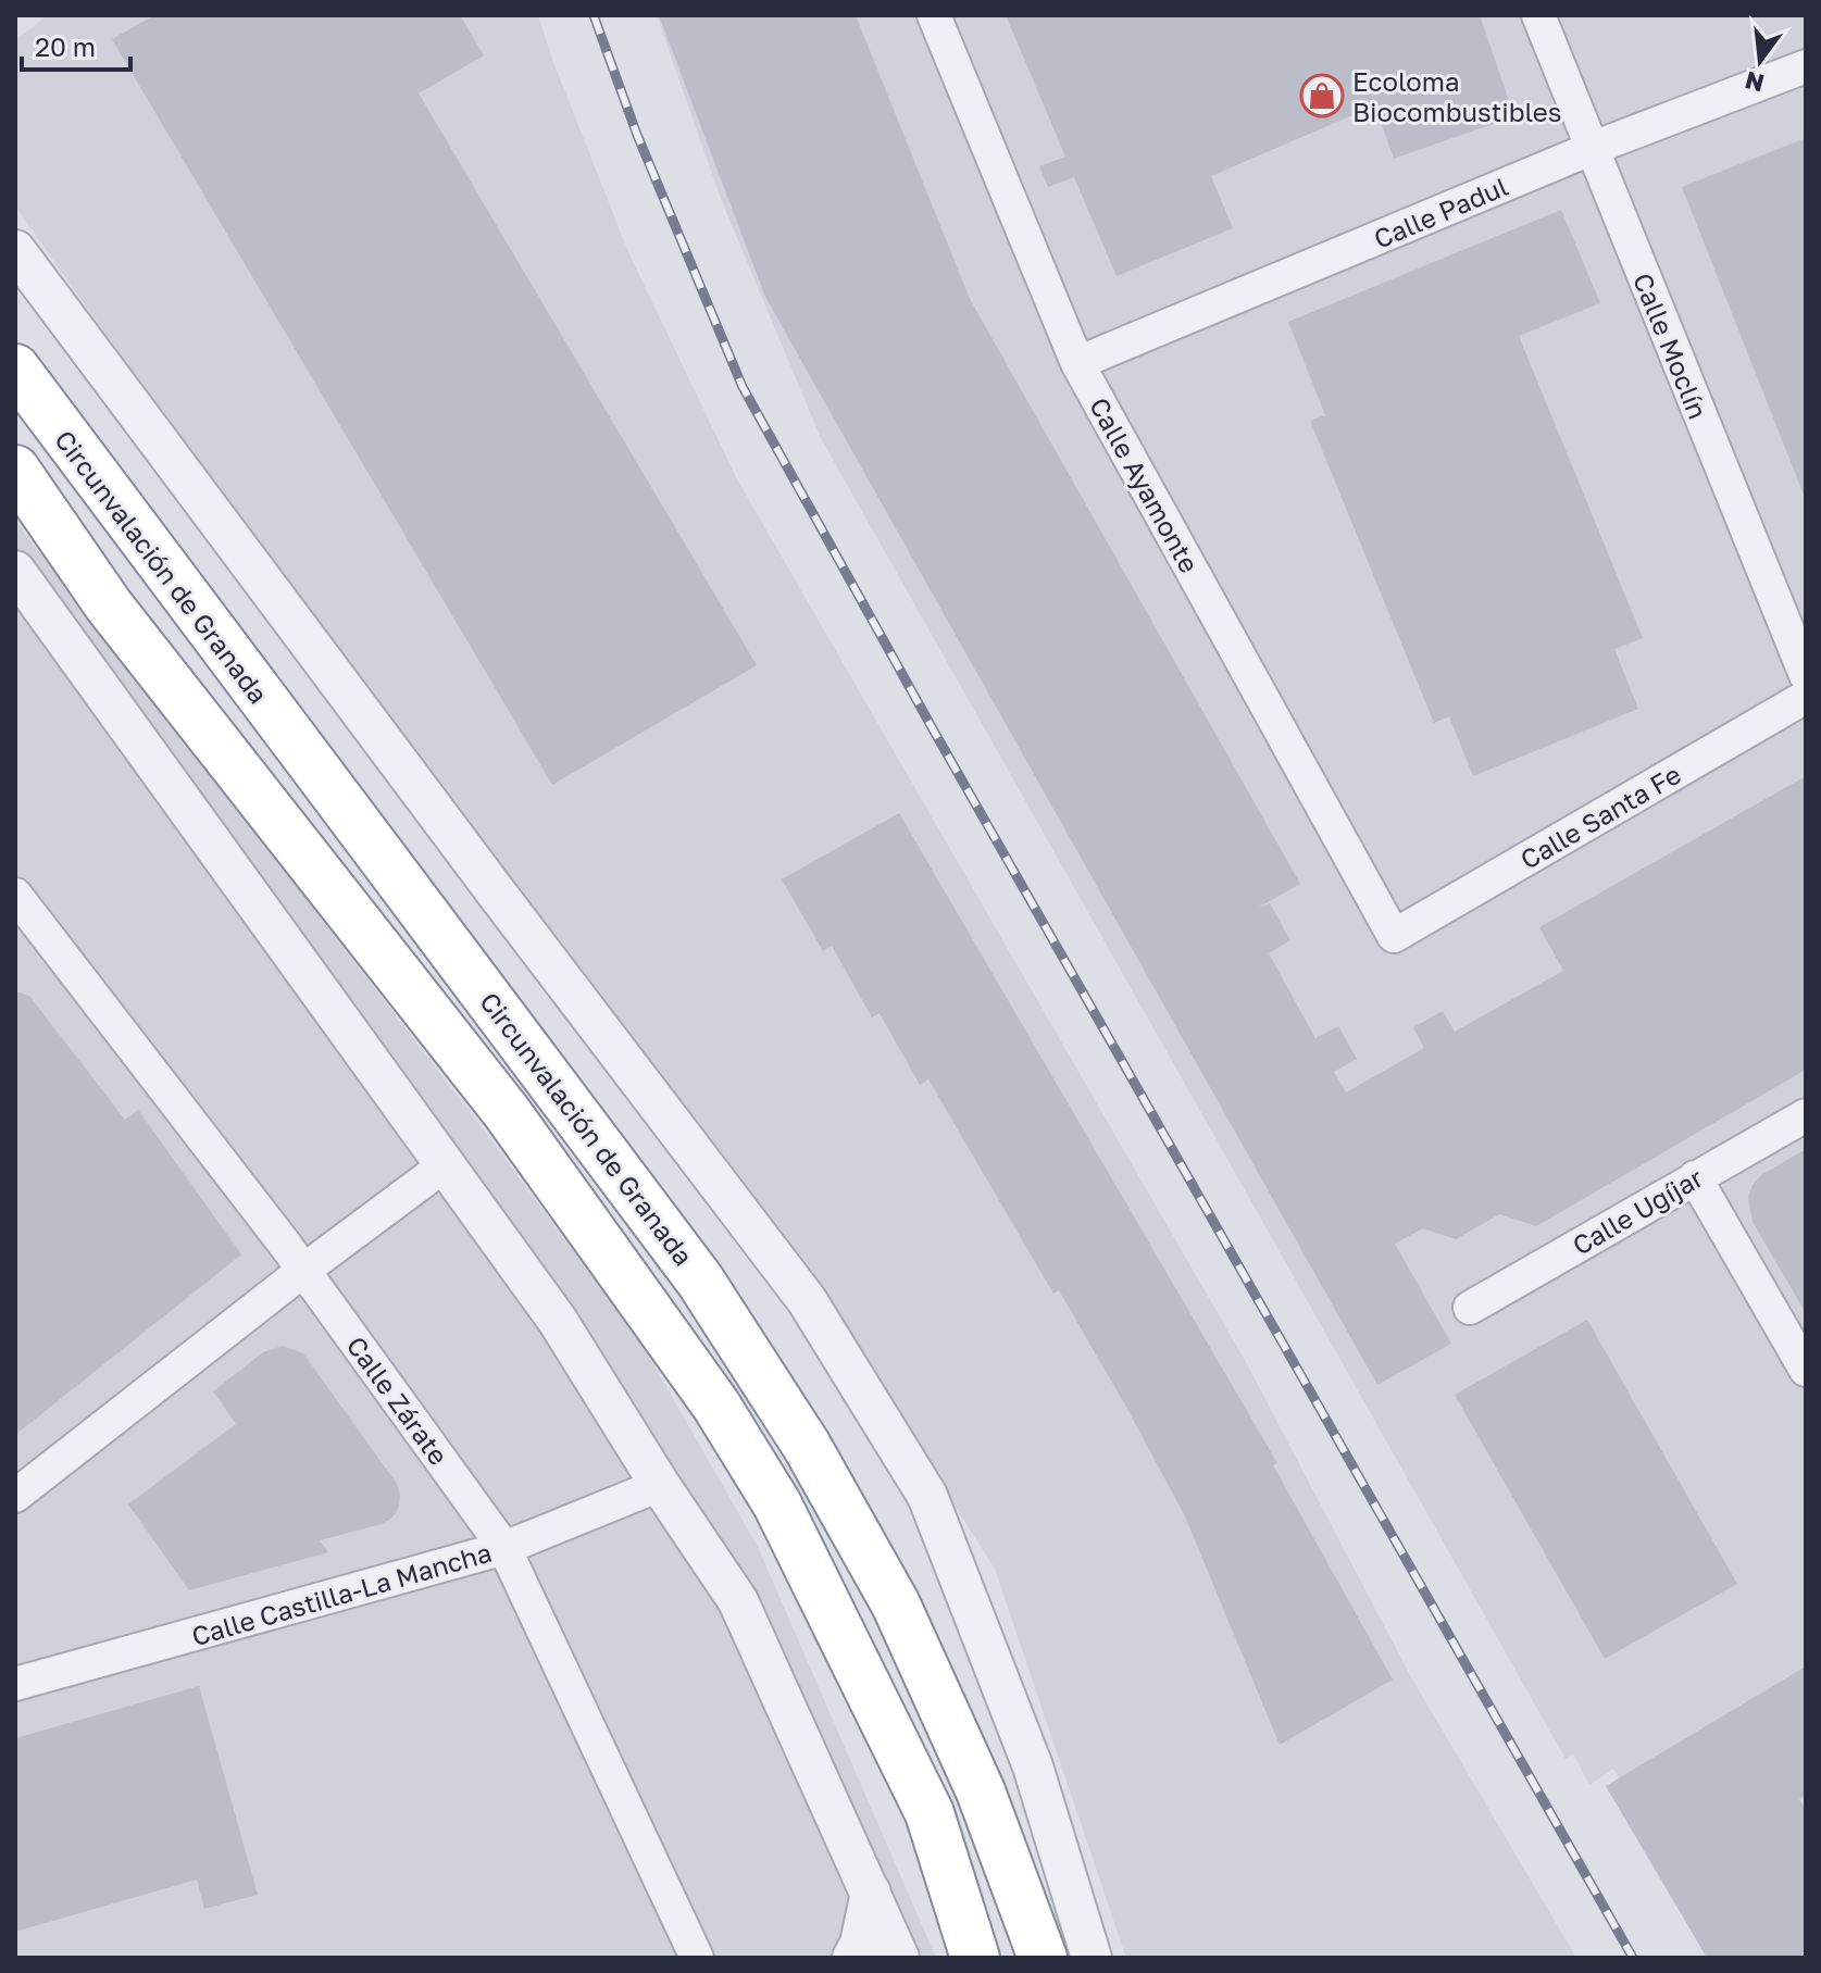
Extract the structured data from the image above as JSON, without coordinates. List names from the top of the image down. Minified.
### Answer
{"streets":{"highway":["Circunvalación de Granada"],"street":["Calle Padul","Calle Moclín","Calle Ayamonte","Calle Santa Fe","Calle Ugíjar","Calle Zárate","Calle Castilla-La Mancha"]},"crossings":[["Calle Padul","Calle Moclín"],["Calle Padul","Calle Ayamonte"],["Calle Ayamonte","Calle Santa Fe"],["Calle Zárate","Calle Castilla-La Mancha"]],"places":{"shop":["Ecoloma Biocombustibles"]},"scale_bar":"20 m","north":"bottom"}
